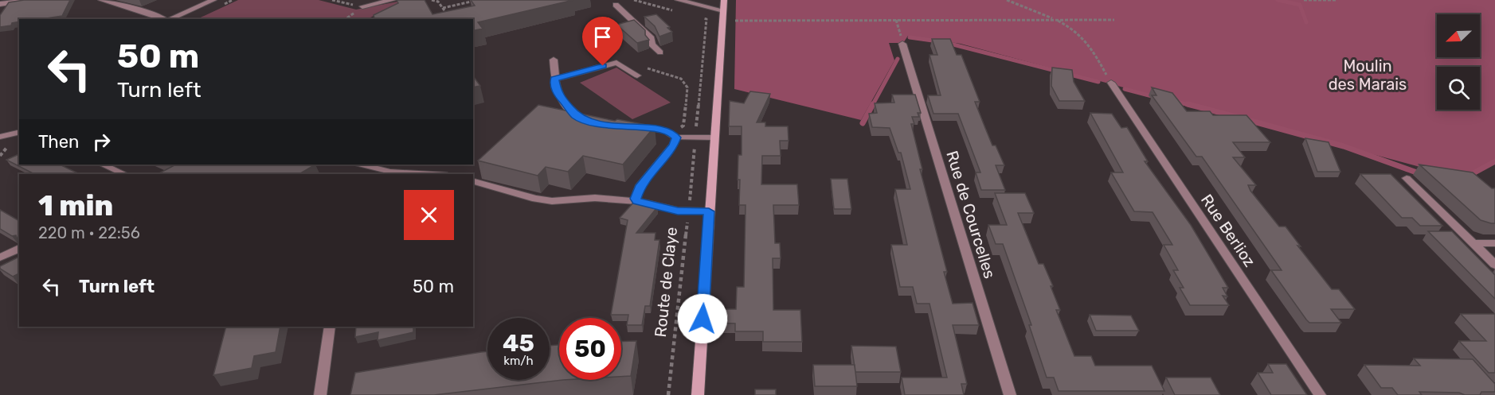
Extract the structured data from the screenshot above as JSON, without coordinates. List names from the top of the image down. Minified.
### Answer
{"streets":{"street":["Rue de Courcelles","Rue Berlioz"],"path":["Route de Claye"]},"parks":["Moulin des Marais"],"north":"bottom left","page":{"turn":["50 m","Turn left"],"then":"Then","heading":["1 min","220 m · 22:56"],"list":[{"name":"Turn left","value":"50 m"}],"speed":"45 km/h","limit":"50"}}
